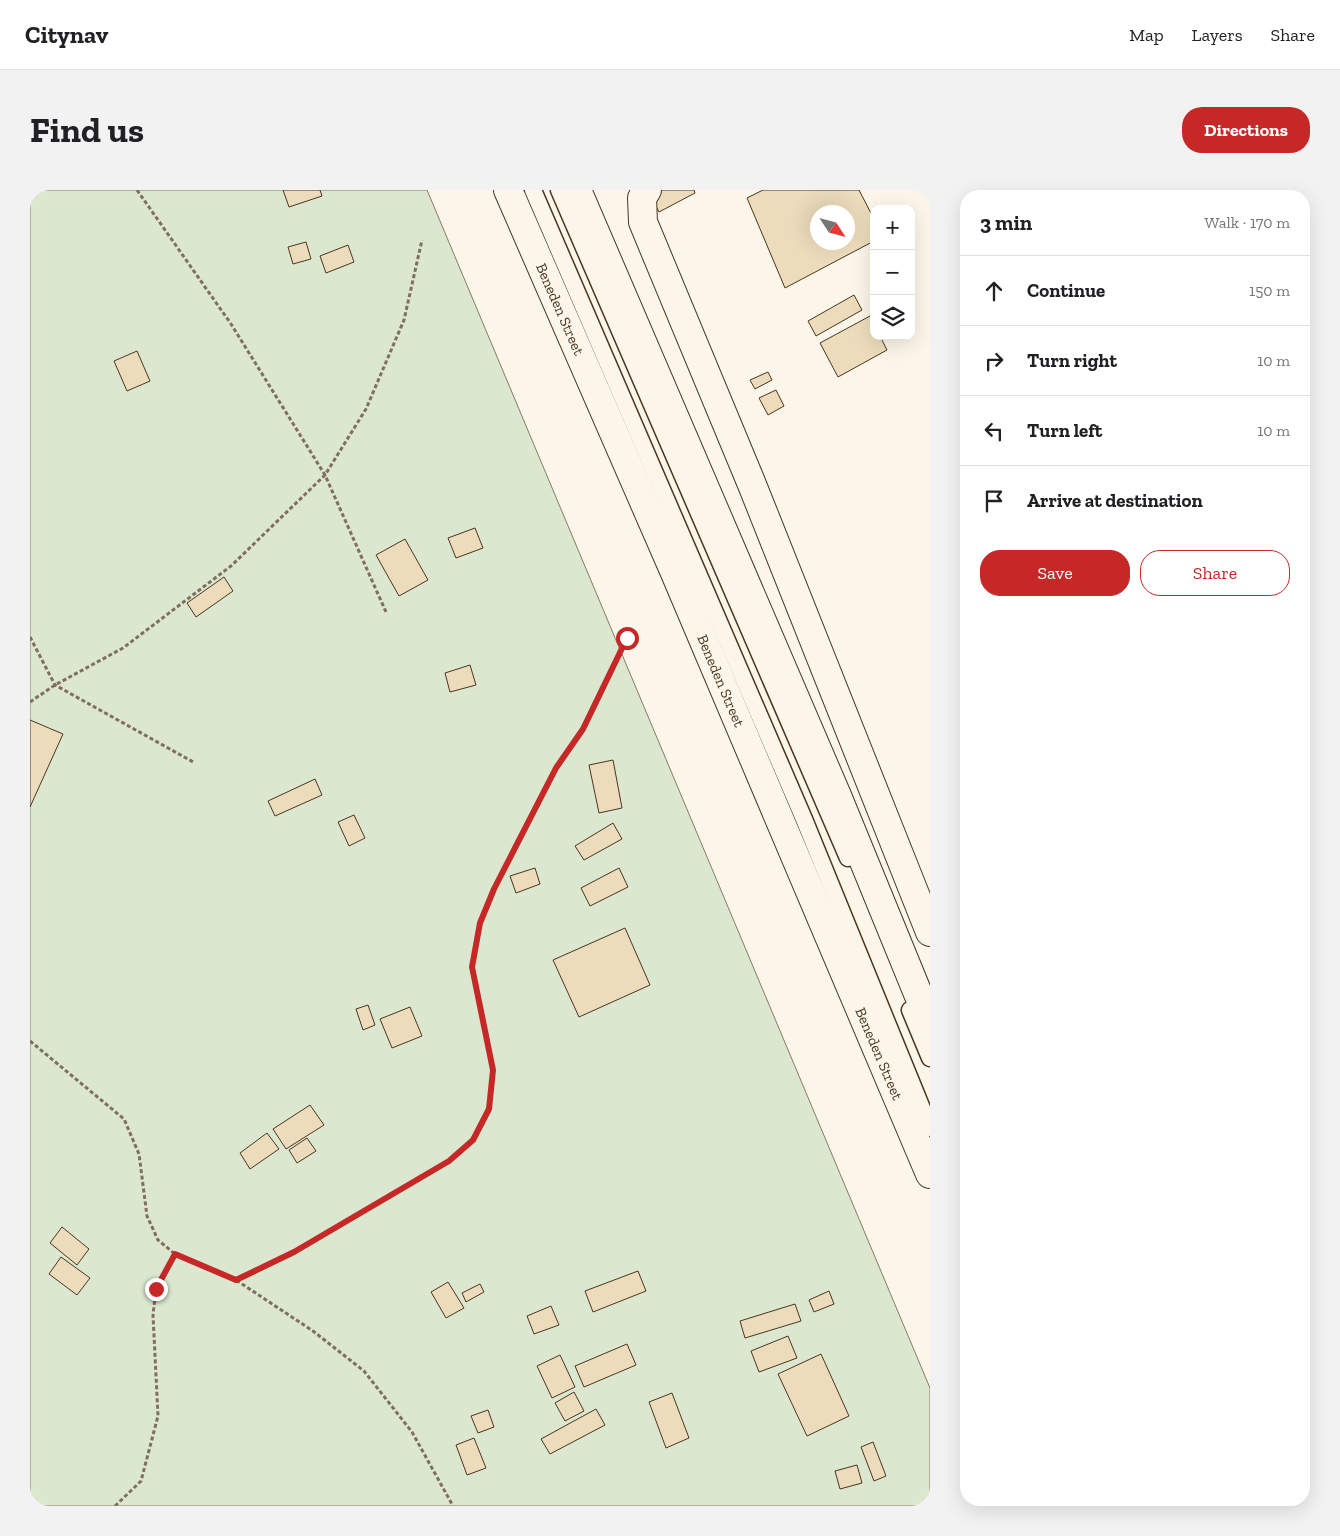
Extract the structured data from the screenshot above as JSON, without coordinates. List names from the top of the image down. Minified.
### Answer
{"streets":{"main road":["Beneden Street"]},"north":"bottom right","page":{"header":"Citynav","nav":["Map","Layers","Share"],"buttons":["Directions",["Save","Share"]],"title":"Find us","heading":["3 min","Walk · 170 m"],"map_buttons":["+","−"],"list":[["Continue","150 m"],["Turn right","10 m"],["Turn left","10 m"],"Arrive at destination"]}}
